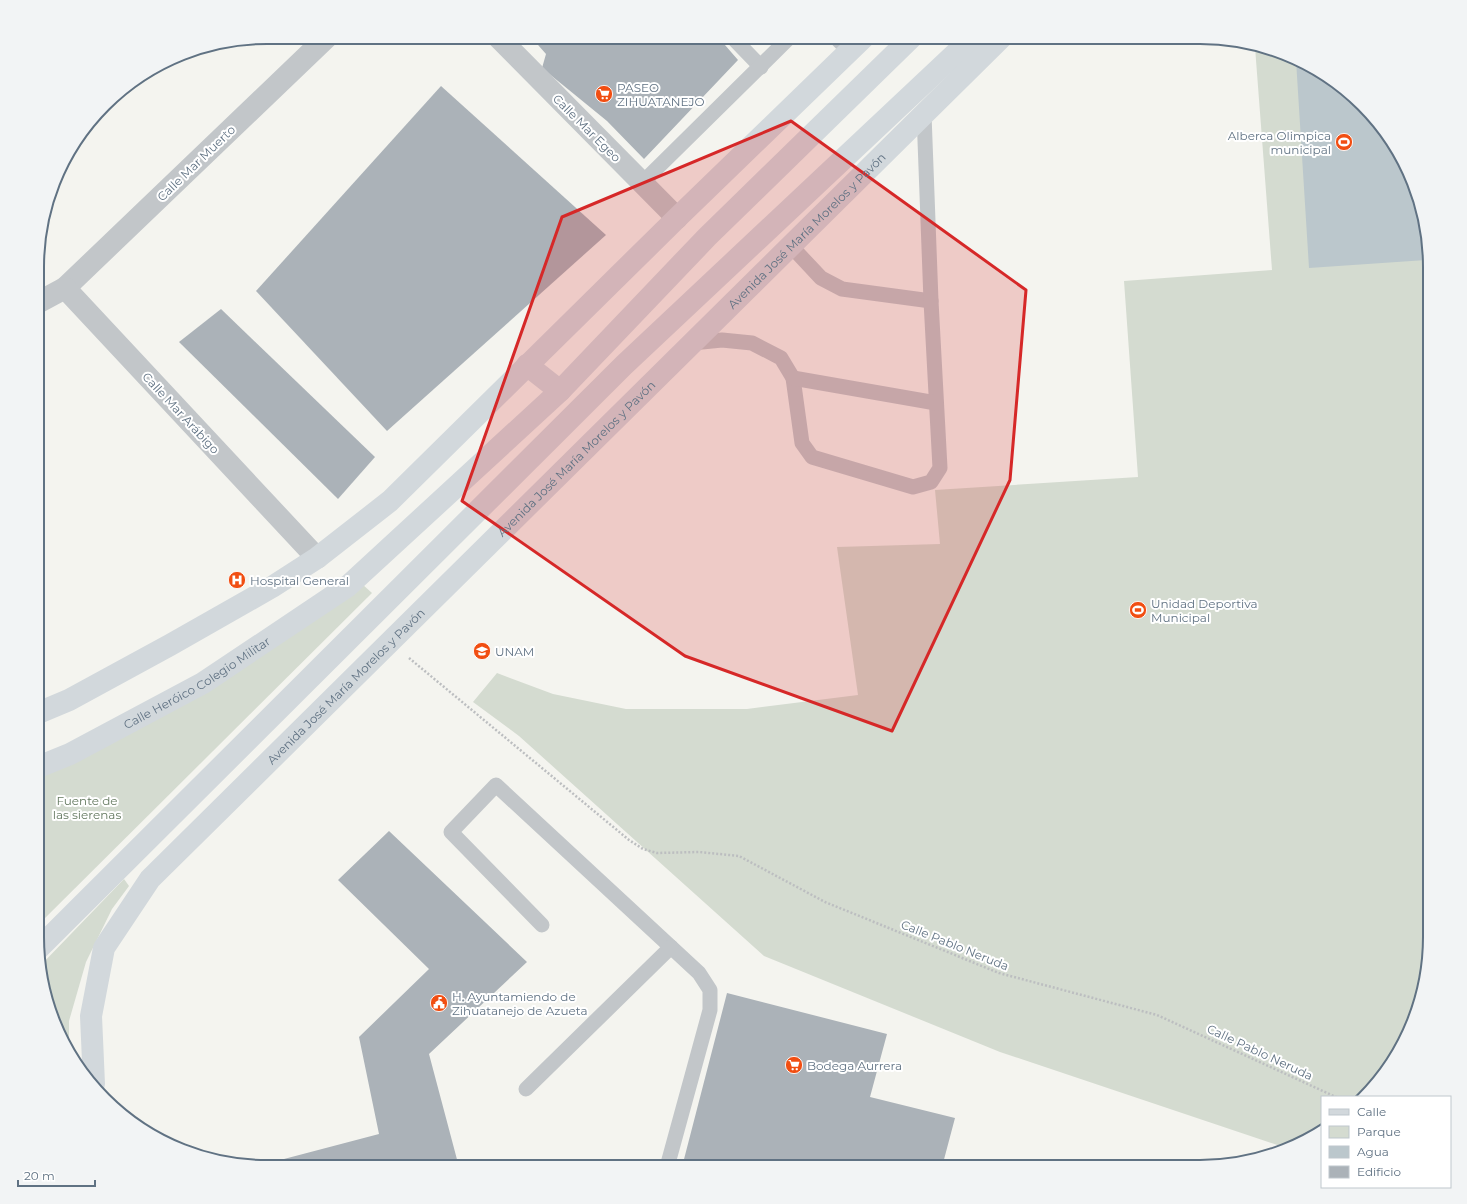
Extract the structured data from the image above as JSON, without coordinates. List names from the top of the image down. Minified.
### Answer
{"streets":{"main road":["Avenida José María Morelos y Pavón","Calle Heróico Colegio Militar"],"street":["Calle Mar Egeo","Calle Mar Muerto","Calle Mar Arábigo"],"path":["Calle Pablo Neruda"]},"crossings":[["Calle Mar Muerto","Calle Mar Arábigo"]],"parks":["Fuente de las sierenas"],"places":{"supermarket":["PASEO ZIHUATANEJO","Bodega Aurrera"],"sports":["Alberca Olimpica municipal","Unidad Deportiva Municipal"],"hospital":["Hospital General"],"school or university":["UNAM"],"public building":["H. Ayuntamiendo de Zihuatanejo de Azueta"]},"legend":["Calle","Parque","Agua","Edificio"],"scale_bar":"20 m"}
